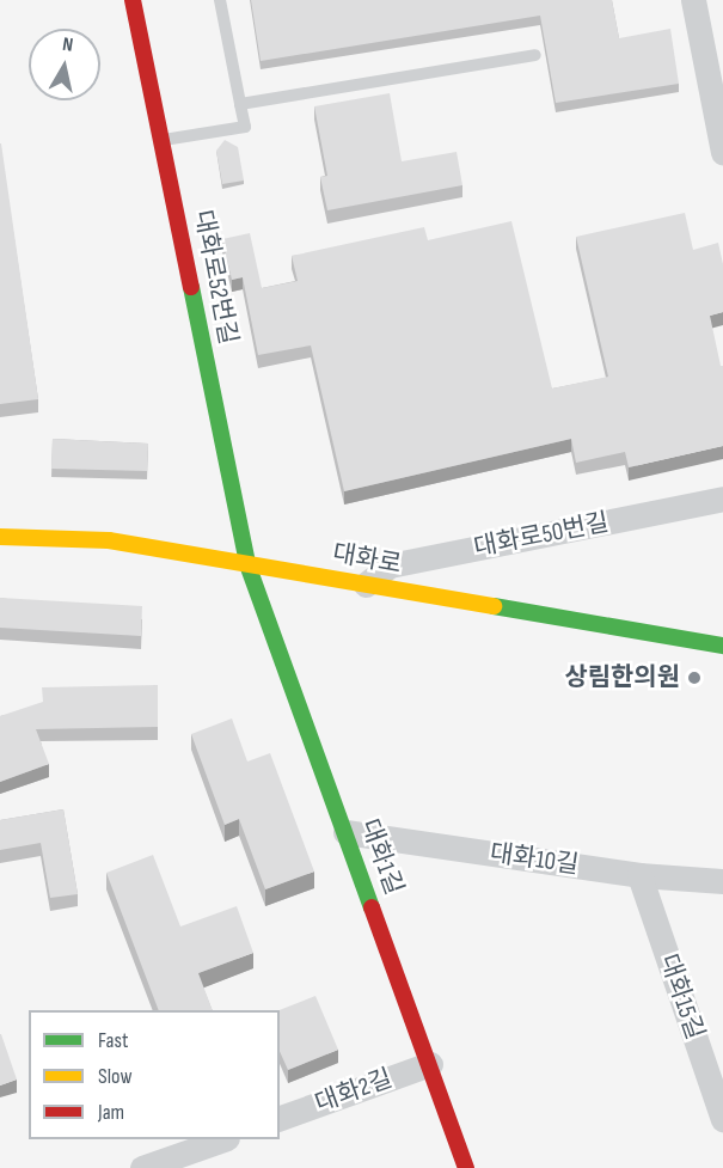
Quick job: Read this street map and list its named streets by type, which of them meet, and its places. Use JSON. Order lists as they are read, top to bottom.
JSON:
{
  "streets": {
    "street": [
      "대화로52번길",
      "대화로50번길",
      "대화로",
      "대화1길",
      "대화10길",
      "대화15길",
      "대화2길"
    ]
  },
  "crossings": [
    ["대화로52번길", "대화로"],
    ["대화로52번길", "대화1길"],
    ["대화로50번길", "대화로"],
    ["대화로", "대화1길"],
    ["대화1길", "대화10길"],
    ["대화1길", "대화2길"],
    ["대화10길", "대화15길"]
  ],
  "places": ["상림한의원"],
  "legend": ["Fast", "Slow", "Jam"],
  "north": "top"
}
